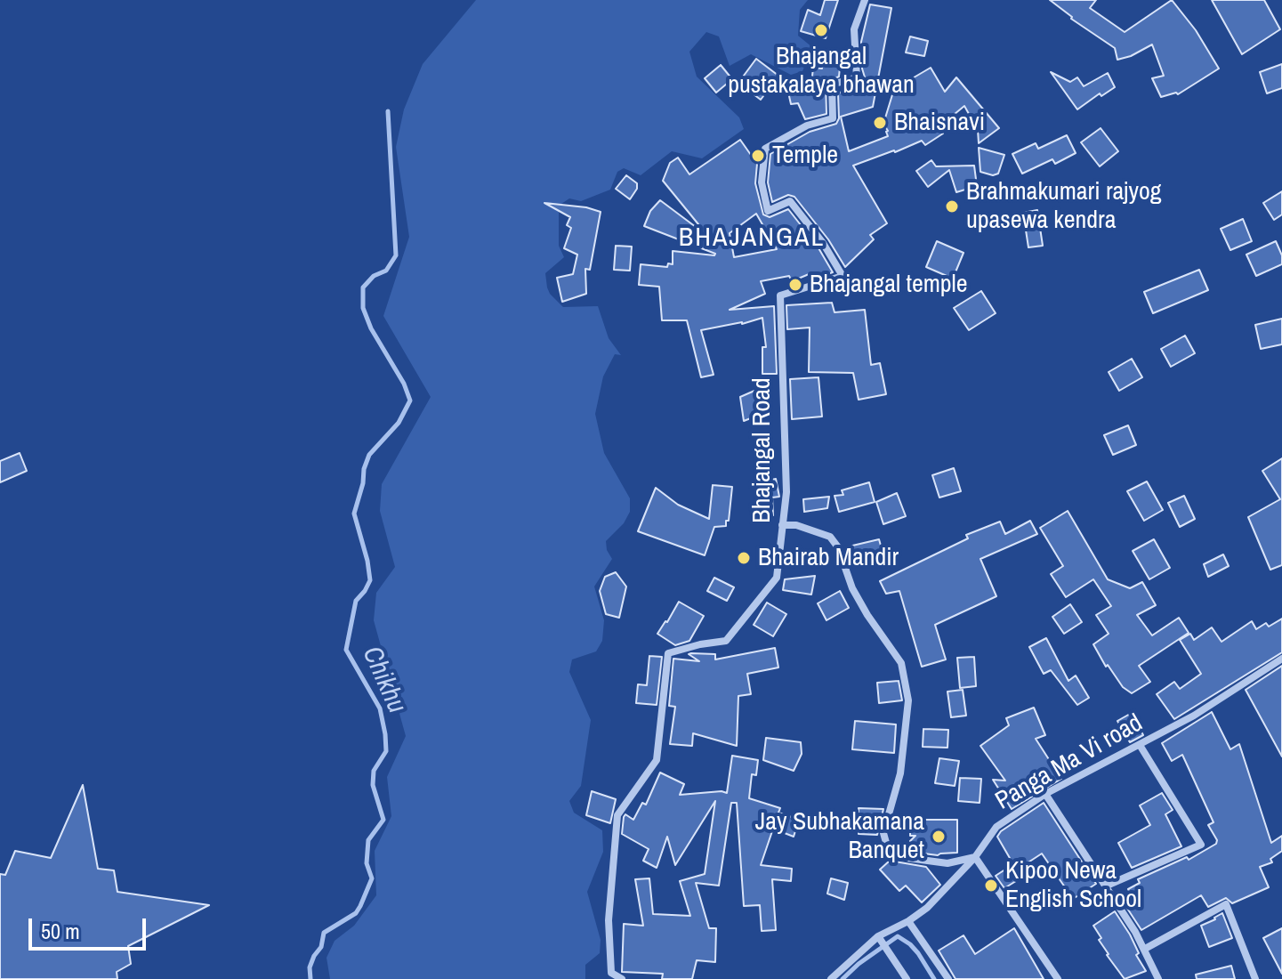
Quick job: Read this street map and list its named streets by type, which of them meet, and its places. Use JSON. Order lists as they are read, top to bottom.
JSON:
{
  "streets": {
    "street": ["Bhajangal Road", "Panga Ma Vi road"]
  },
  "districts": ["BHAJANGAL"],
  "water": ["Chikhu"],
  "places": [
    "Bhajangal pustakalaya bhawan",
    "Bhaisnavi",
    "Temple",
    "Brahmakumari rajyog upasewa kendra",
    "Bhajangal temple",
    "Bhairab Mandir",
    "Jay Subhakamana Banquet",
    "Kipoo Newa English School"
  ],
  "scale_bar": "50 m"
}
